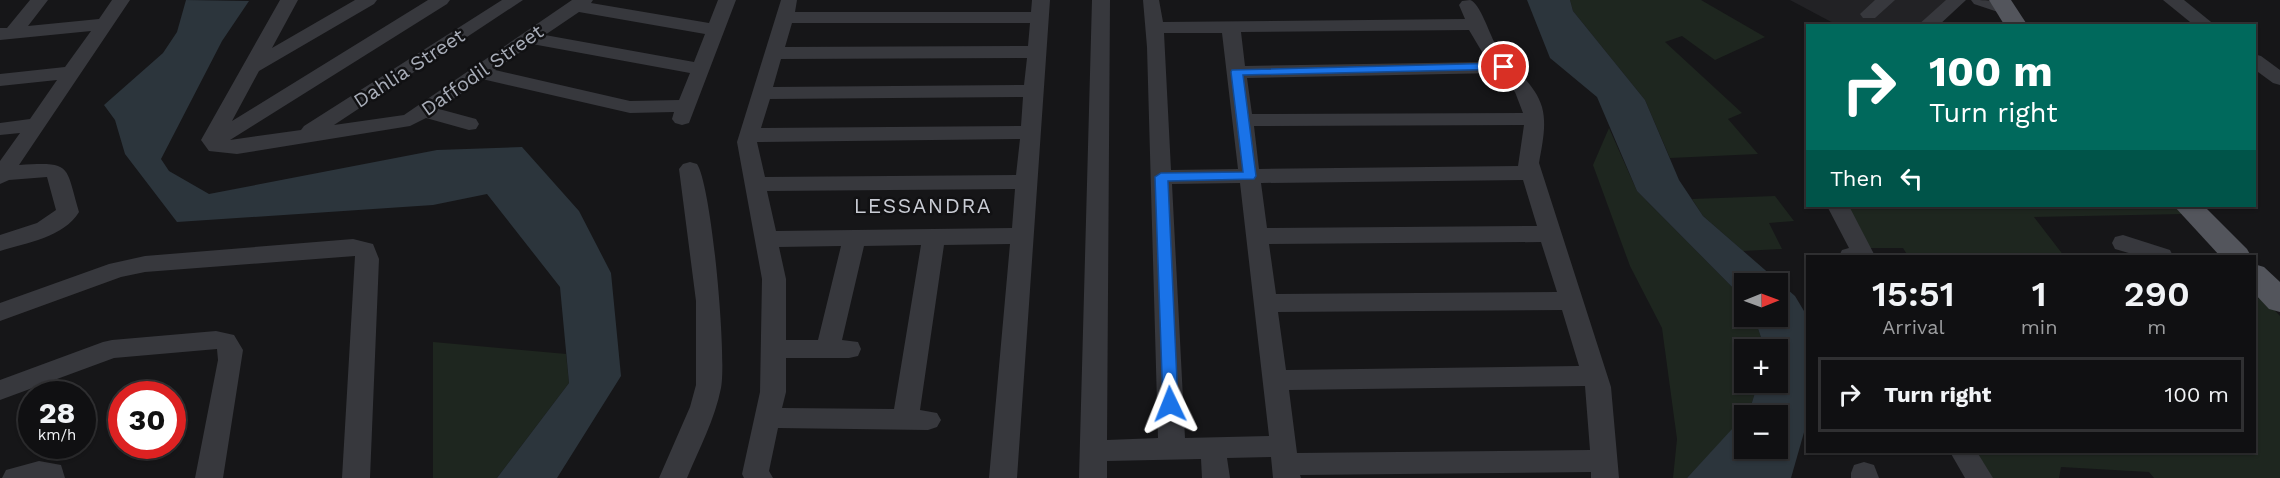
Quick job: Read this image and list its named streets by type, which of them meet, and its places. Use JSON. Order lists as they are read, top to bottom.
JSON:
{
  "streets": {
    "street": ["Dahlia Street", "Daffodil Street"]
  },
  "districts": ["LESSANDRA"],
  "north": "right",
  "page": {
    "turn": ["100 m", "Turn right"],
    "then": "Then",
    "eta": [
      "15:51",
      "Arrival",
      "1",
      "min",
      "290",
      "m"
    ],
    "map_buttons": ["+", "−"],
    "list": [
      {
        "name": "Turn right",
        "value": "100 m"
      }
    ],
    "speed": "28 km/h",
    "limit": "30"
  }
}
